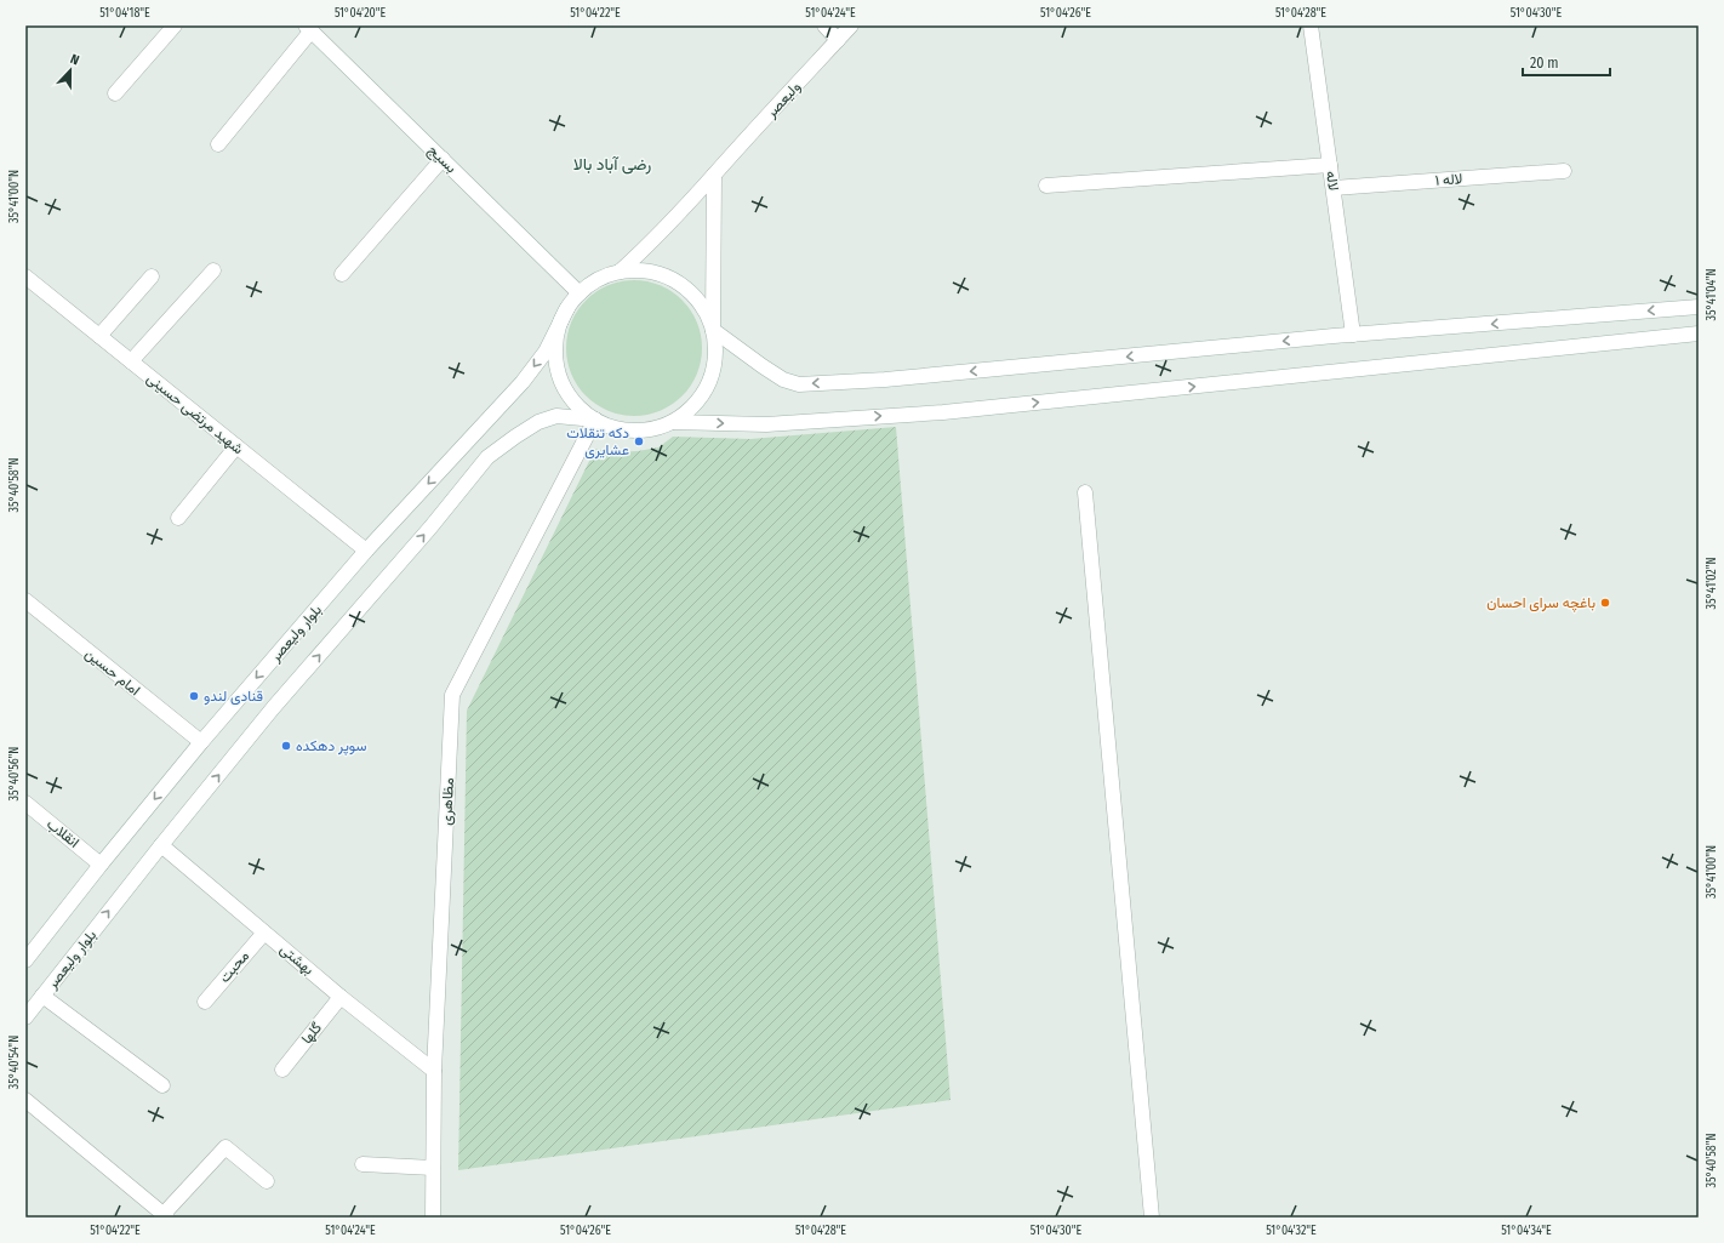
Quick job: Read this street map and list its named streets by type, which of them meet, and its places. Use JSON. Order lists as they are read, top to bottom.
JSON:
{
  "streets": {
    "street": [
      "ولیعصر",
      "بسیج",
      "لاله ۱",
      "لاله",
      "شهید مرتضی حسینی",
      "بلوار ولیعصر",
      "امام حسین",
      "مظاهری",
      "انقلاب",
      "بهشتی",
      "محبت",
      "گلها"
    ]
  },
  "crossings": [
    ["ولیعصر", "بسیج"],
    ["ولیعصر", "بلوار ولیعصر"],
    ["ولیعصر", "مظاهری"],
    ["بسیج", "بلوار ولیعصر"],
    ["بسیج", "مظاهری"],
    ["لاله ۱", "لاله"],
    ["شهید مرتضی حسینی", "بلوار ولیعصر"],
    ["بلوار ولیعصر", "امام حسین"],
    ["بلوار ولیعصر", "مظاهری"],
    ["بلوار ولیعصر", "انقلاب"],
    ["بلوار ولیعصر", "بهشتی"],
    ["مظاهری", "بهشتی"],
    ["بهشتی", "محبت"],
    ["بهشتی", "گلها"]
  ],
  "districts": ["رضی آباد بالا"],
  "places": [
    "دکه تنقلات عشایری",
    "باغچه سرای احسان",
    "قنادی لندو",
    "سوپر دهکده"
  ],
  "scale_bar": "20 m",
  "north": "top",
  "coordinates": [
    "51°04'18\"E",
    "51°04'20\"E",
    "51°04'22\"E",
    "51°04'24\"E",
    "51°04'26\"E",
    "51°04'28\"E",
    "51°04'30\"E",
    "35°41'00\"N",
    "35°41'04\"N",
    "35°40'58\"N",
    "35°41'02\"N",
    "35°40'56\"N",
    "35°40'54\"N",
    "51°04'32\"E",
    "51°04'34\"E"
  ]
}
